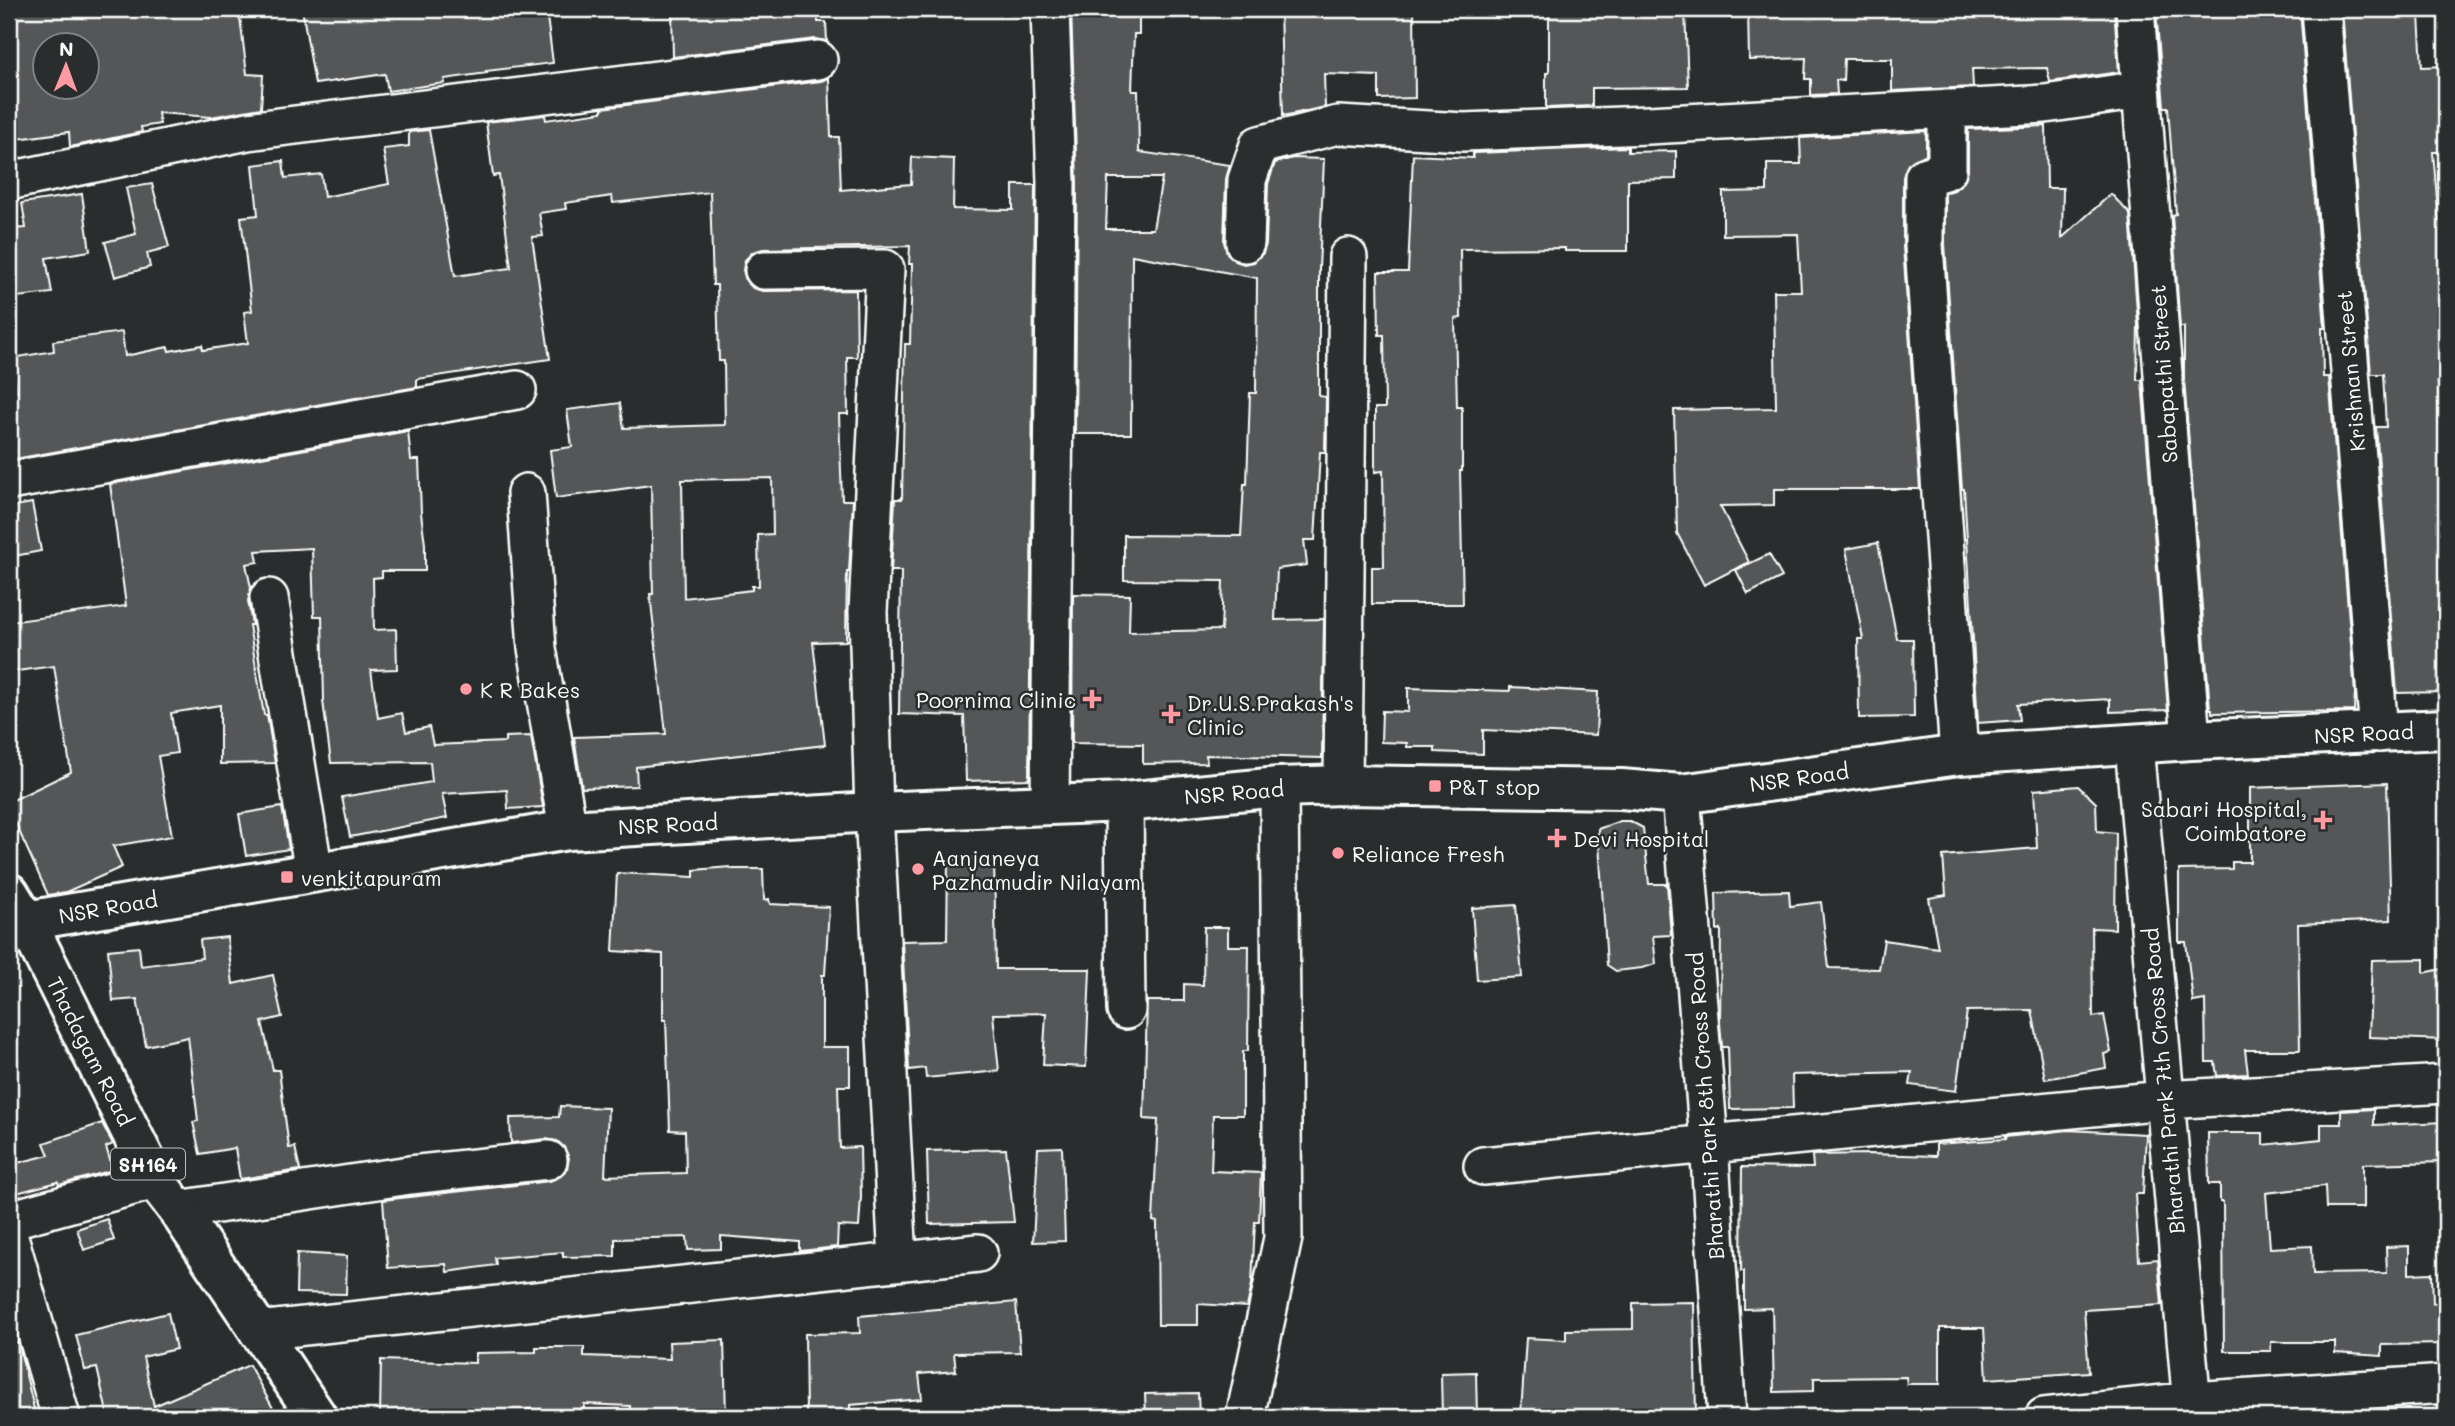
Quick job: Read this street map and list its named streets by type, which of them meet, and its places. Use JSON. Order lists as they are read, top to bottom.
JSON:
{
  "streets": {
    "main road": ["NSR Road", "Thadagam Road", "SH164"],
    "street": [
      "Krishnan Street",
      "Sabapathi Street",
      "Bharathi Park 7th Cross Road",
      "Bharathi Park 8th Cross Road"
    ]
  },
  "crossings": [
    ["Krishnan Street", "NSR Road"],
    ["Sabapathi Street", "NSR Road"],
    ["NSR Road", "Thadagam Road"],
    ["NSR Road", "Bharathi Park 7th Cross Road"],
    ["NSR Road", "Bharathi Park 8th Cross Road"]
  ],
  "places": {
    "other": ["K R Bakes", "Reliance Fresh", "Aanjaneya Pazhamudir Nilayam"],
    "health": [
      "Poornima Clinic",
      "Dr.U.S.Prakash's Clinic",
      "Sabari Hospital, Coimbatore",
      "Devi Hospital"
    ],
    "transit": ["P&T stop", "venkitapuram"]
  },
  "north": "top"
}
